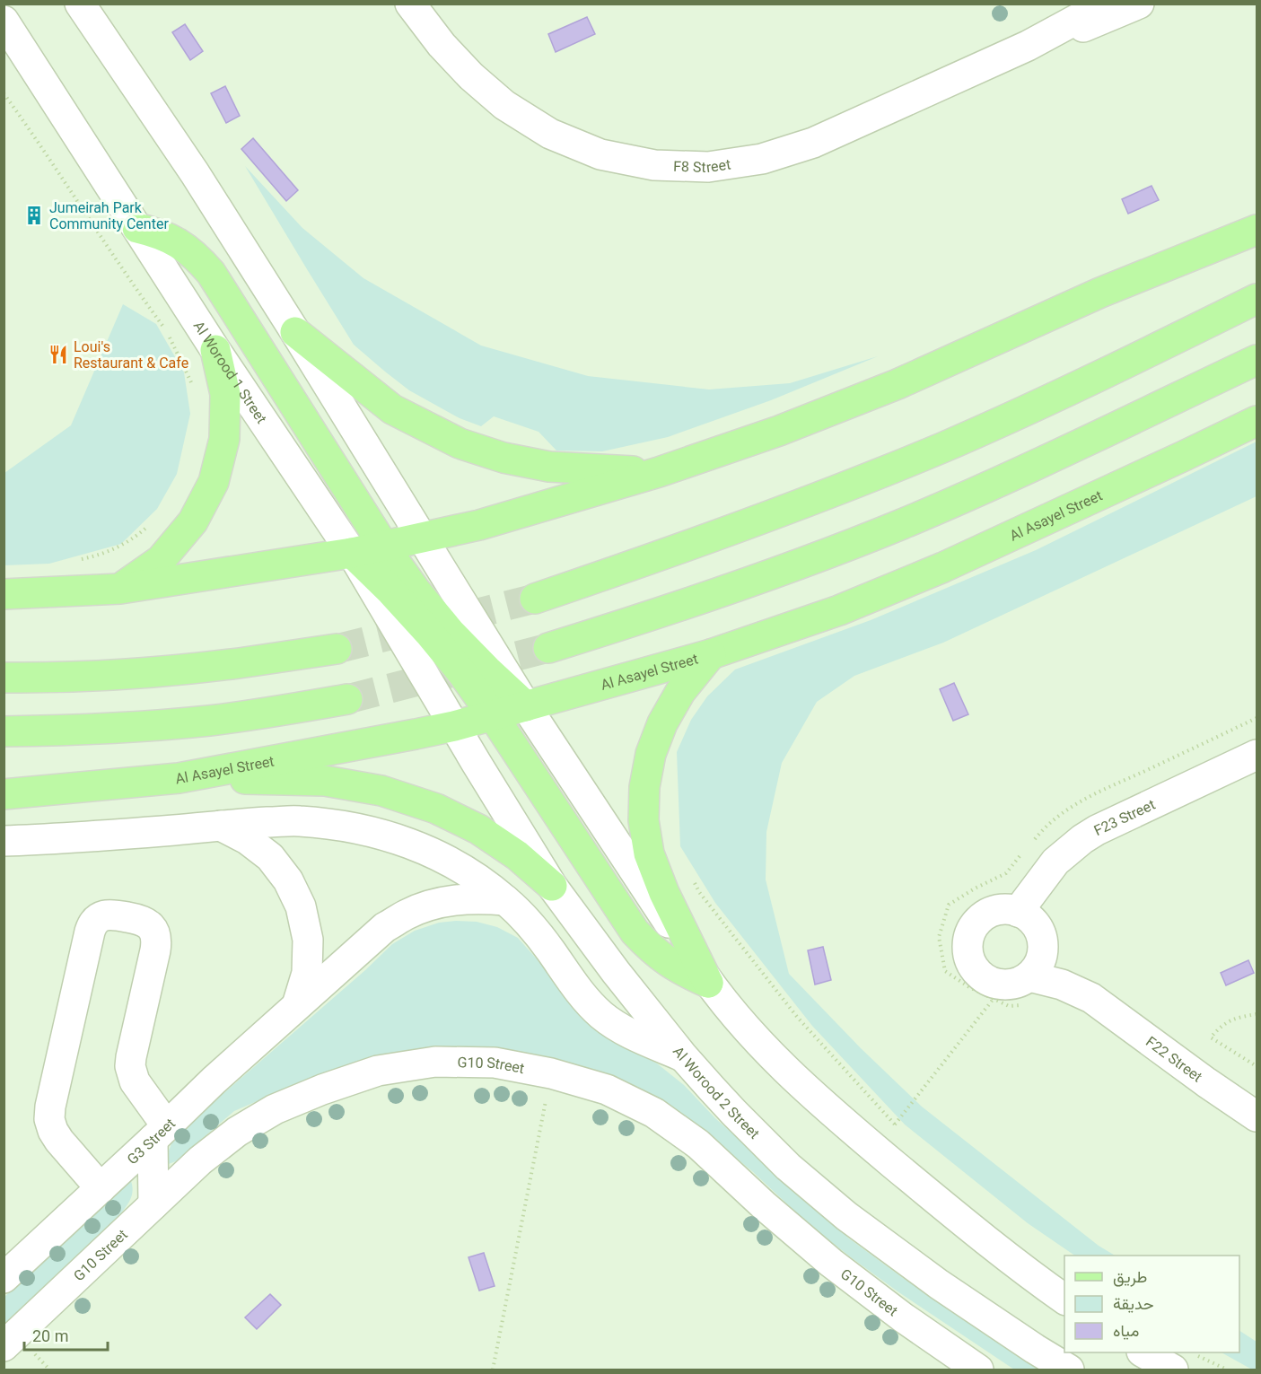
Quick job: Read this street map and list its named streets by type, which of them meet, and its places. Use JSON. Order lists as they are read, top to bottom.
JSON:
{
  "streets": {
    "main road": ["Al Asayel Street"],
    "street": [
      "F8 Street",
      "Al Worood 1 Street",
      "F23 Street",
      "F22 Street",
      "G10 Street",
      "Al Worood 2 Street",
      "G3 Street"
    ]
  },
  "crossings": [
    ["Al Worood 1 Street", "Al Asayel Street"],
    ["Al Worood 1 Street", "Al Worood 2 Street"],
    ["Al Asayel Street", "Al Worood 2 Street"],
    ["F23 Street", "F22 Street"]
  ],
  "places": {
    "building": ["Jumeirah Park Community Center"],
    "restaurant": ["Loui's Restaurant & Cafe"]
  },
  "legend": ["طريق", "حديقة", "مياه"],
  "scale_bar": "20 m"
}
